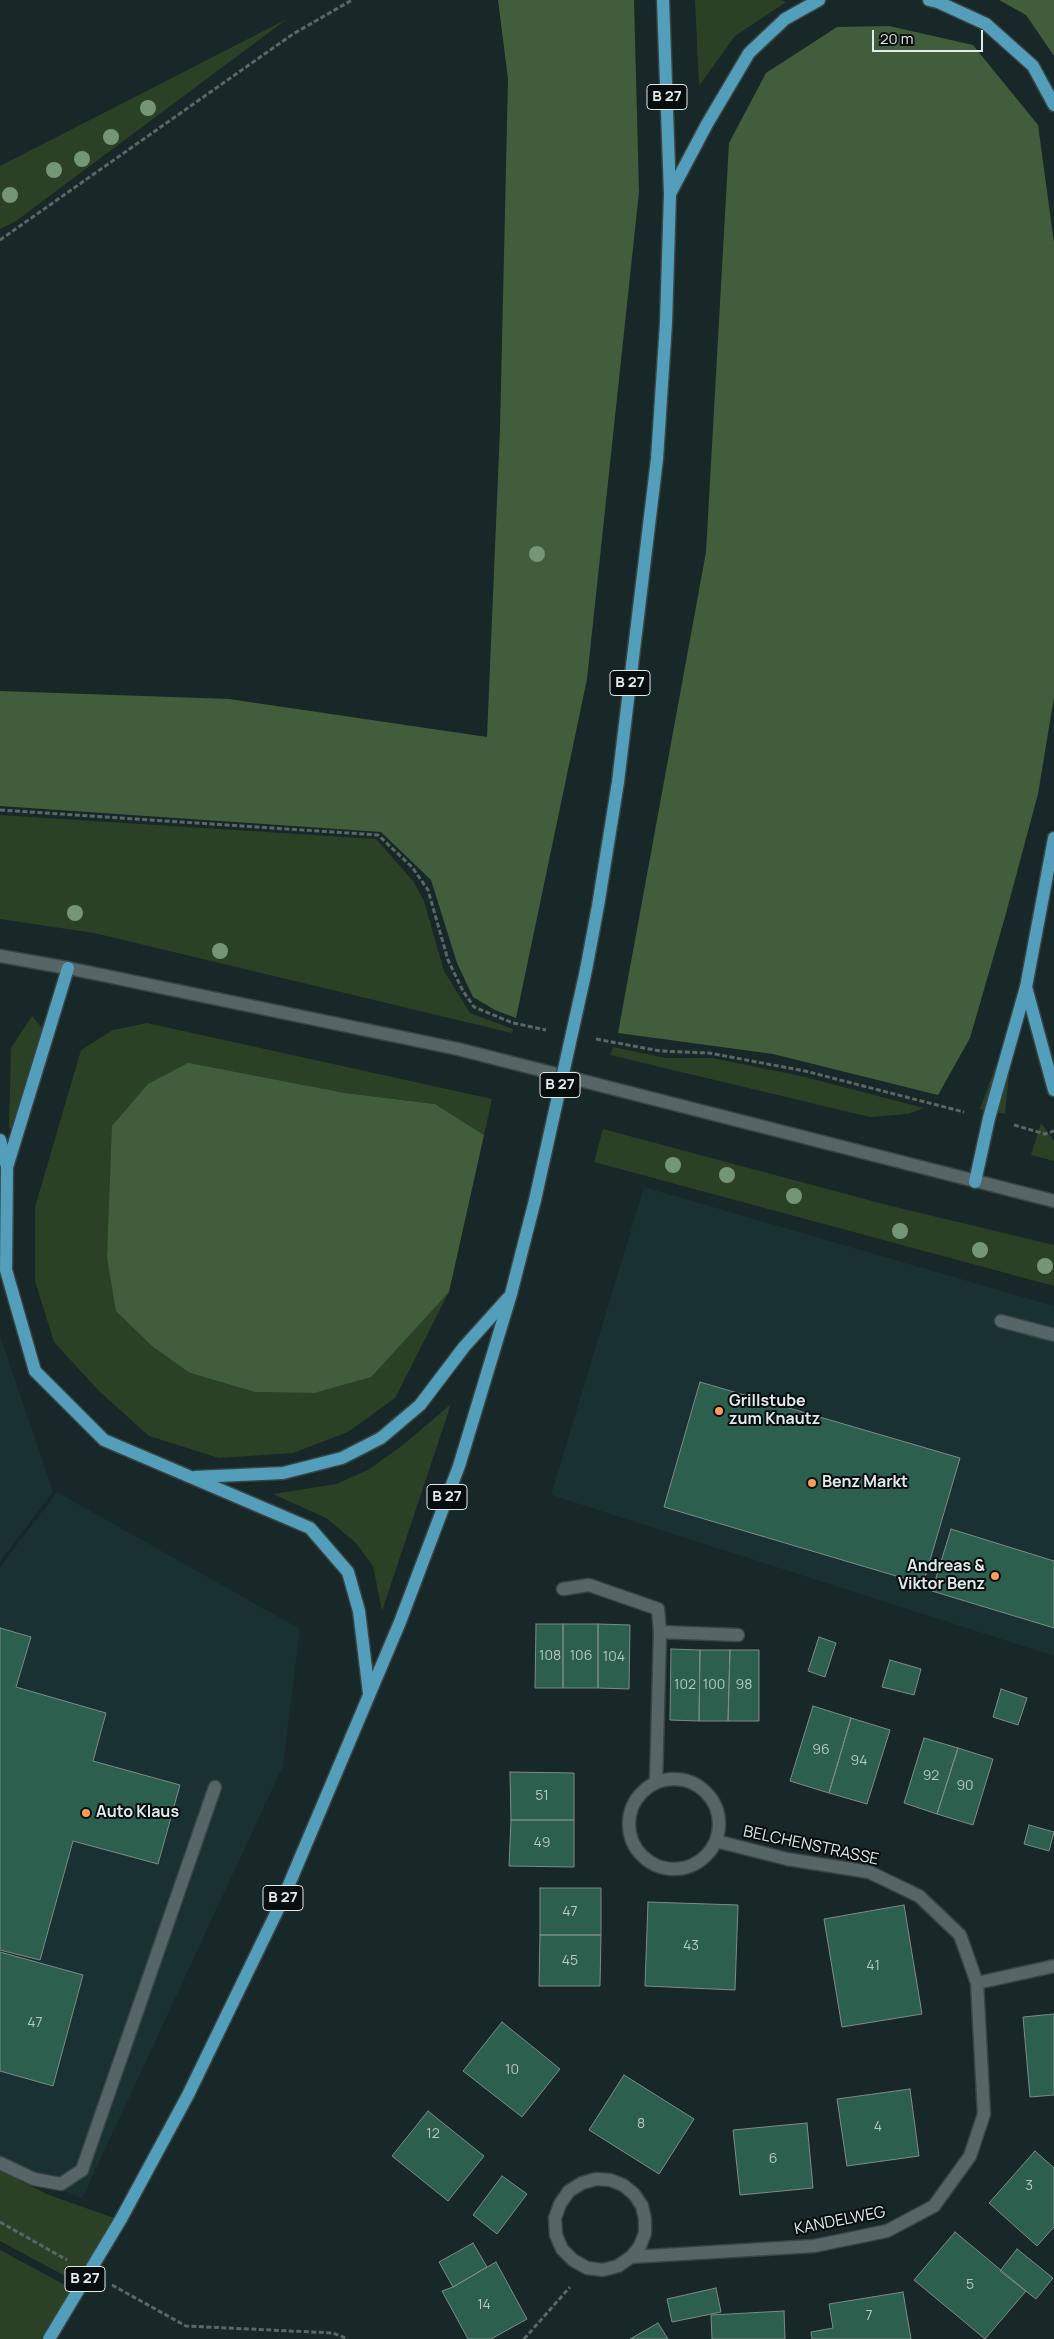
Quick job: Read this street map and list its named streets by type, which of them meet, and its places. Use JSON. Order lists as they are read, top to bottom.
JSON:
{
  "streets": {
    "main road": ["B 27"],
    "street": ["BELCHENSTRASSE", "KANDELWEG"]
  },
  "crossings": [
    ["BELCHENSTRASSE", "KANDELWEG"]
  ],
  "places": [
    "Grillstube zum Knautz",
    "Benz Markt",
    "Andreas & Viktor Benz",
    "Auto Klaus"
  ],
  "house_numbers": [
    "108",
    "106",
    "104",
    "102",
    "100",
    "98",
    "96",
    "94",
    "92",
    "90",
    "51",
    "49",
    "47",
    "43",
    "45",
    "41",
    "47",
    "10",
    "8",
    "4",
    "12",
    "6",
    "3",
    "5",
    "14",
    "7"
  ],
  "scale_bar": "20 m"
}
